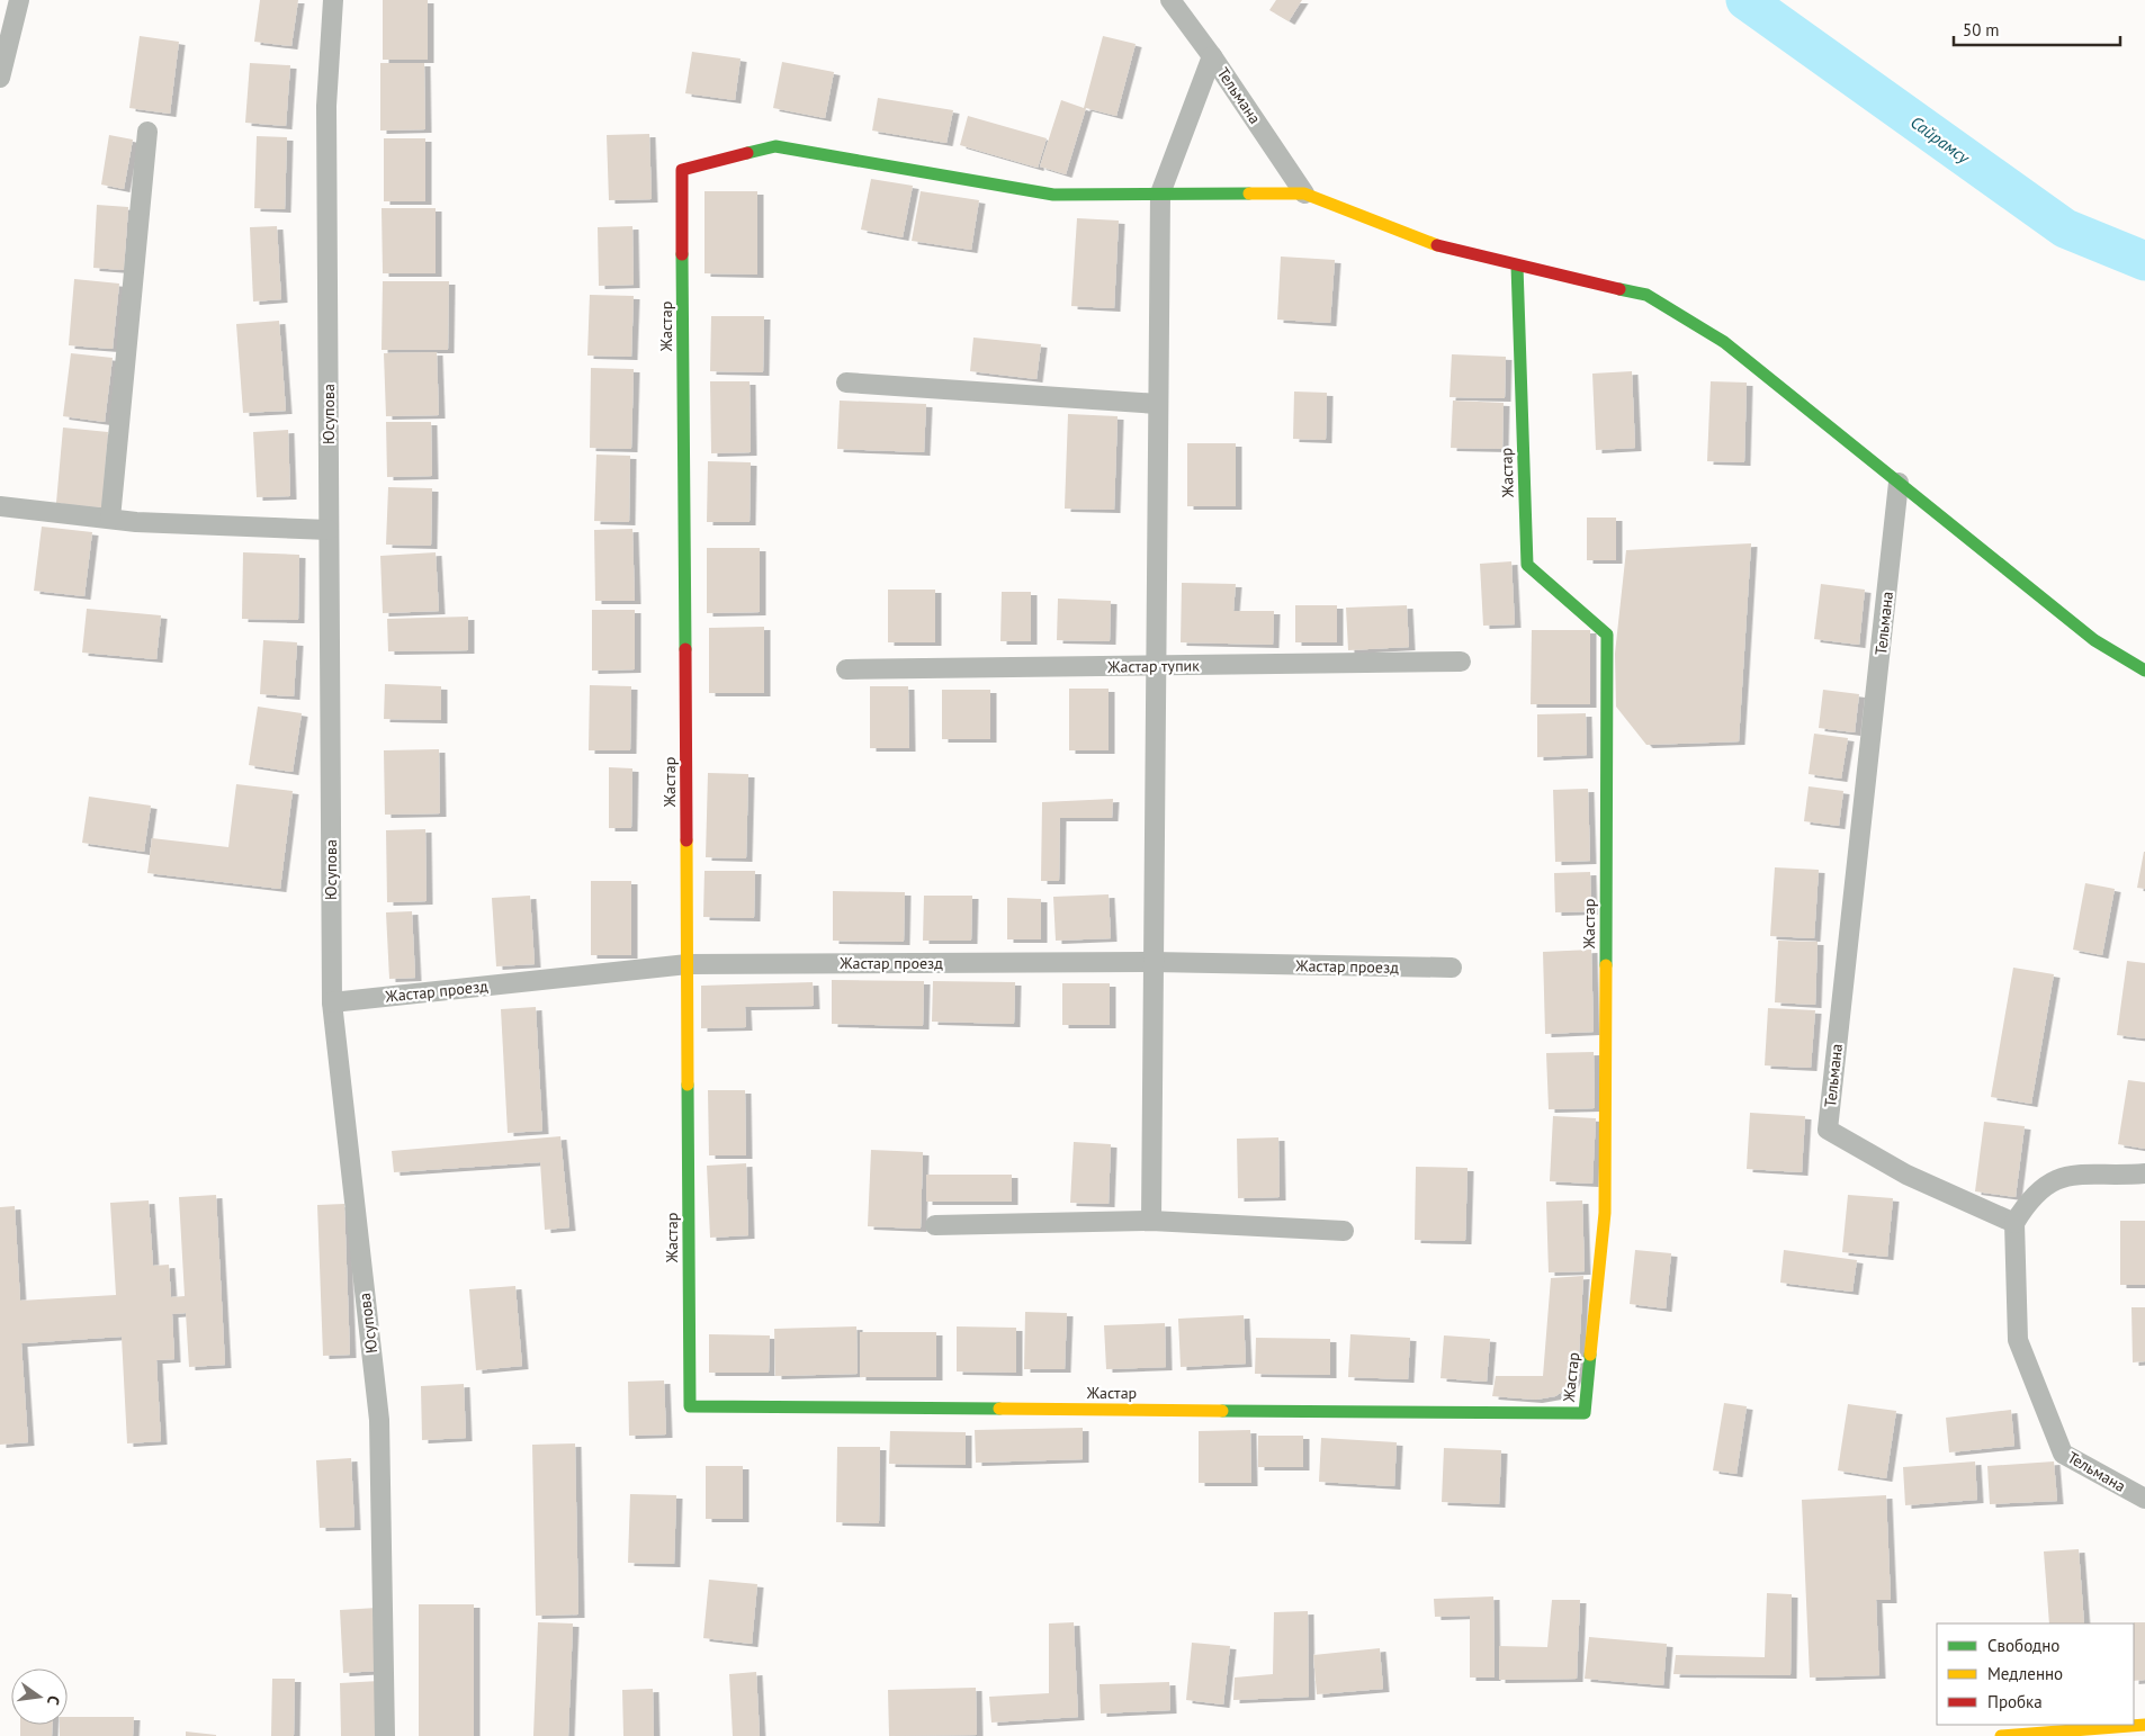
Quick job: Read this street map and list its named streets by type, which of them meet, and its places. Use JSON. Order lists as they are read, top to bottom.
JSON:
{
  "streets": {
    "street": [
      "Тельмана",
      "Жастар",
      "Юсупова",
      "Жастар тупик",
      "Жастар проезд"
    ]
  },
  "crossings": [
    ["Жастар", "Жастар проезд"],
    ["Юсупова", "Жастар проезд"]
  ],
  "water": ["Сайрамсу"],
  "legend": ["Свободно", "Медленно", "Пробка"],
  "scale_bar": "50 m",
  "north": "right"
}
